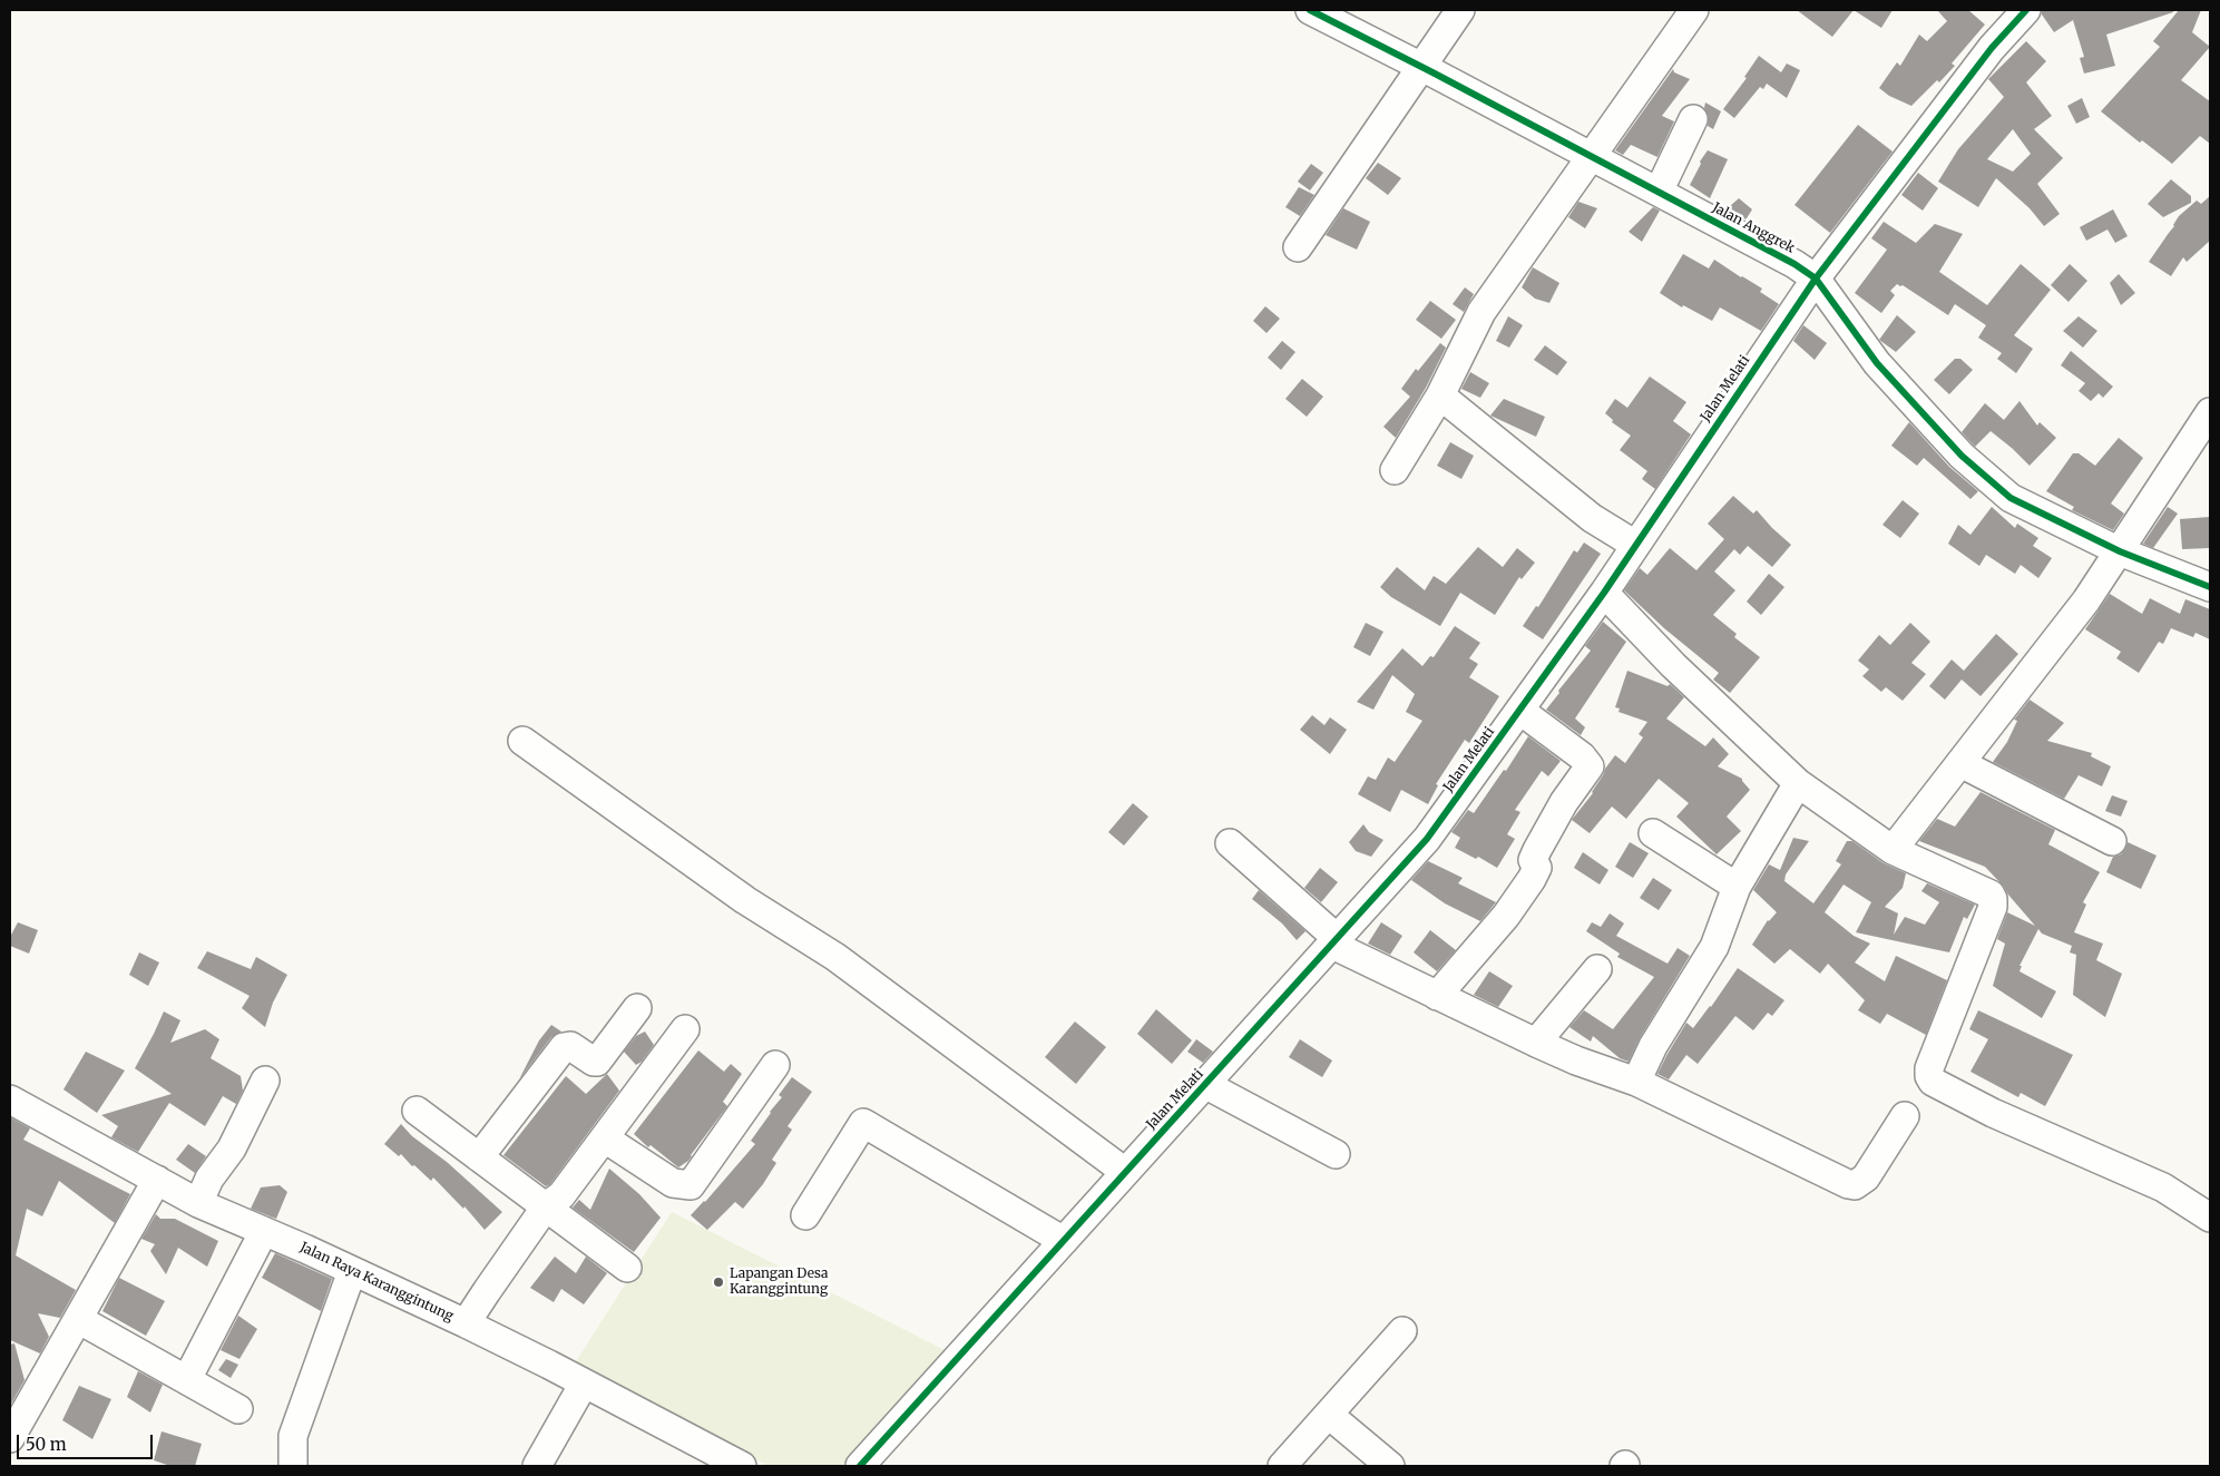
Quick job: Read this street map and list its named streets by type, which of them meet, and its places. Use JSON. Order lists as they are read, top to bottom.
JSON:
{
  "streets": {
    "street": ["Jalan Anggrek", "Jalan Melati", "Jalan Raya Karanggintung"]
  },
  "crossings": [
    ["Jalan Anggrek", "Jalan Melati"]
  ],
  "places": ["Lapangan Desa Karanggintung"],
  "scale_bar": "50 m"
}
